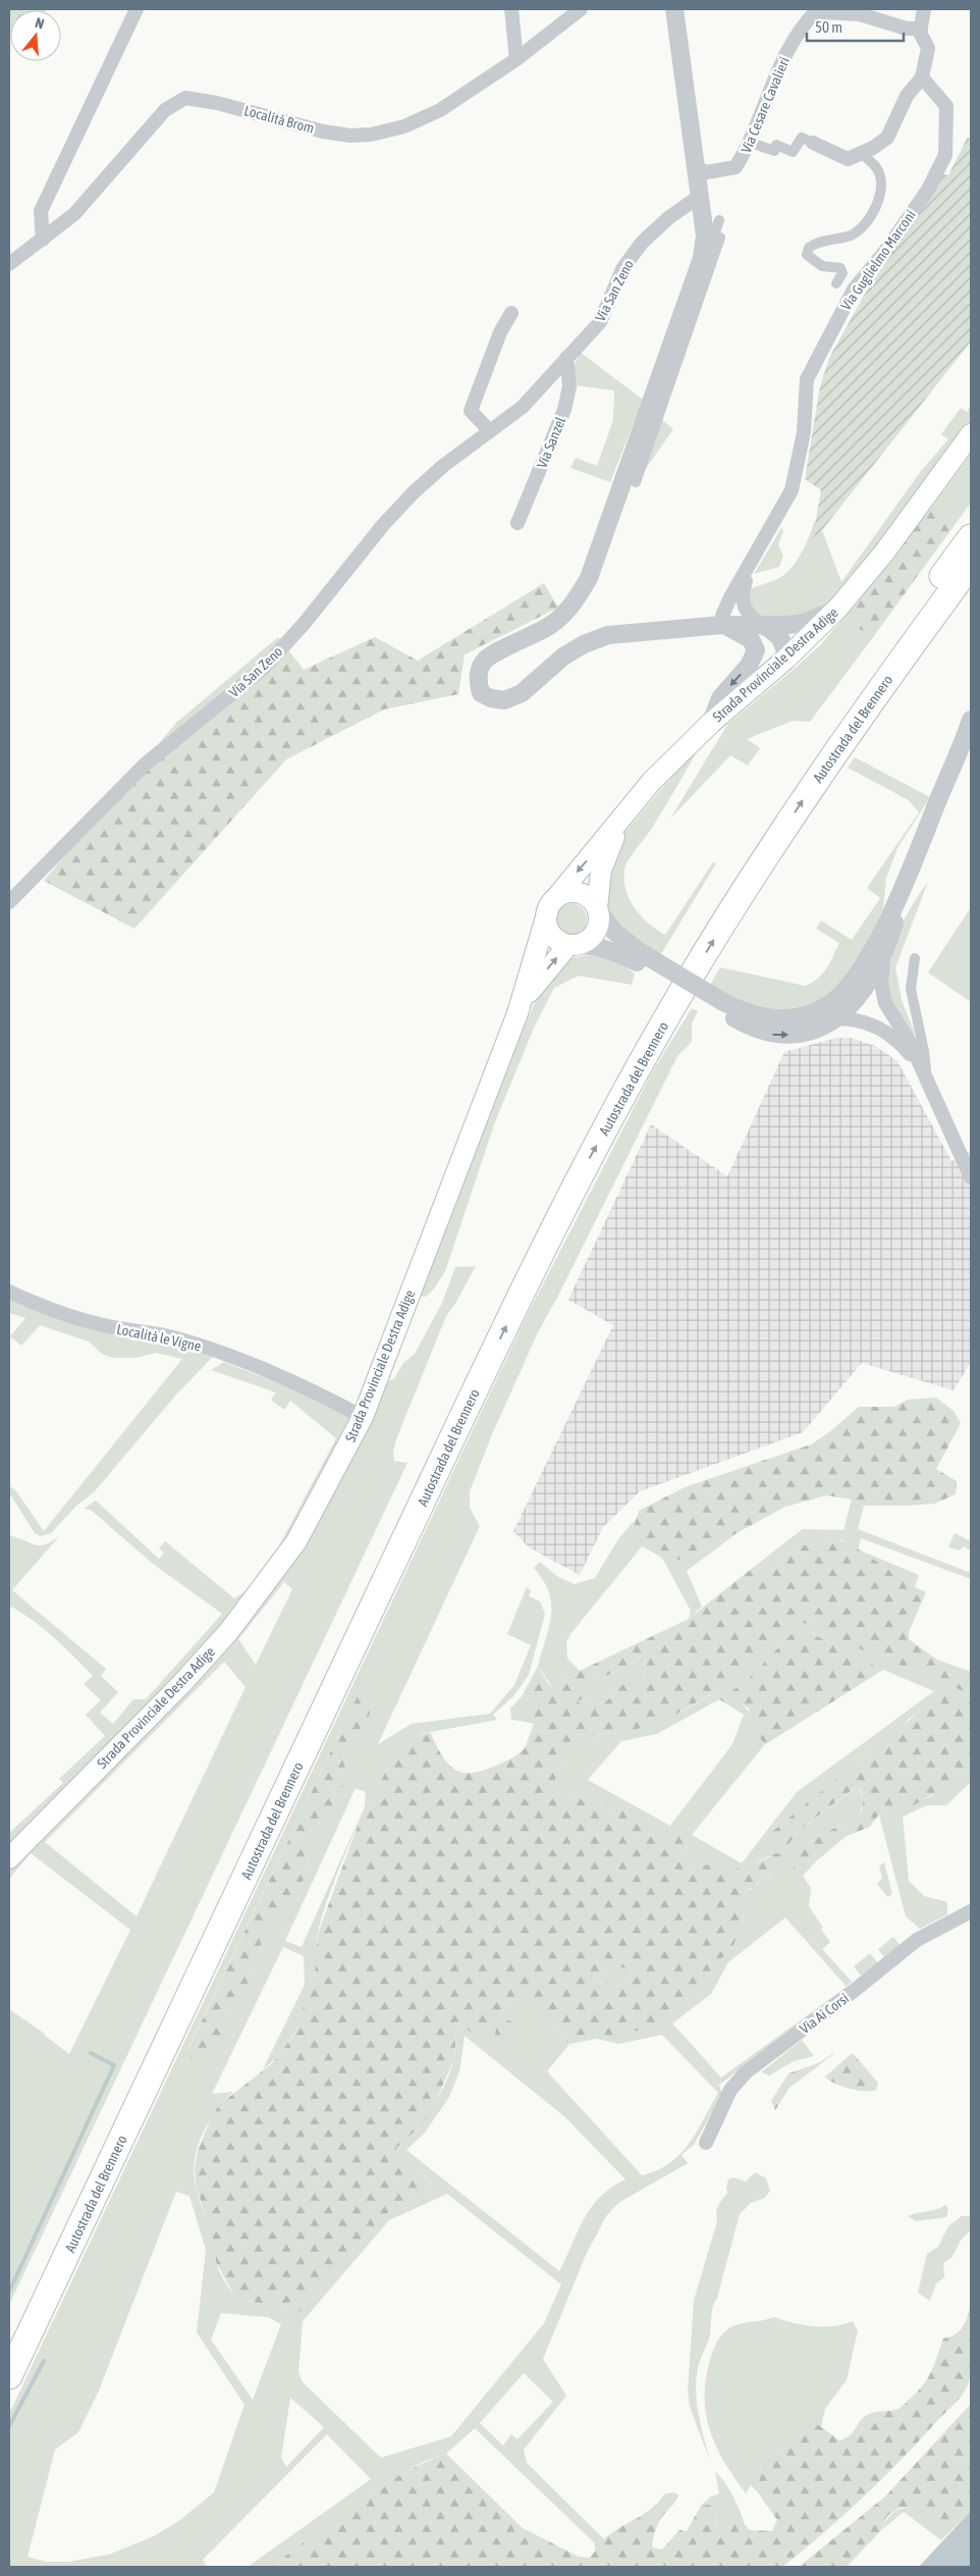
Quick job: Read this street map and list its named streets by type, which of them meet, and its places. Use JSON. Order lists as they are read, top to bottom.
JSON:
{
  "streets": {
    "highway": ["Autostrada del Brennero"],
    "main road": ["Strada Provinciale Destra Adige"],
    "street": [
      "Via Cesare Cavalieri",
      "Località Brom",
      "Via Guglielmo Marconi",
      "Via San Zeno",
      "Via Sanzel",
      "Località le Vigne",
      "Via Ai Corsi"
    ]
  },
  "crossings": [
    ["Via San Zeno", "Via Sanzel"],
    ["Strada Provinciale Destra Adige", "Località le Vigne"]
  ],
  "scale_bar": "50 m",
  "north": "top"
}
